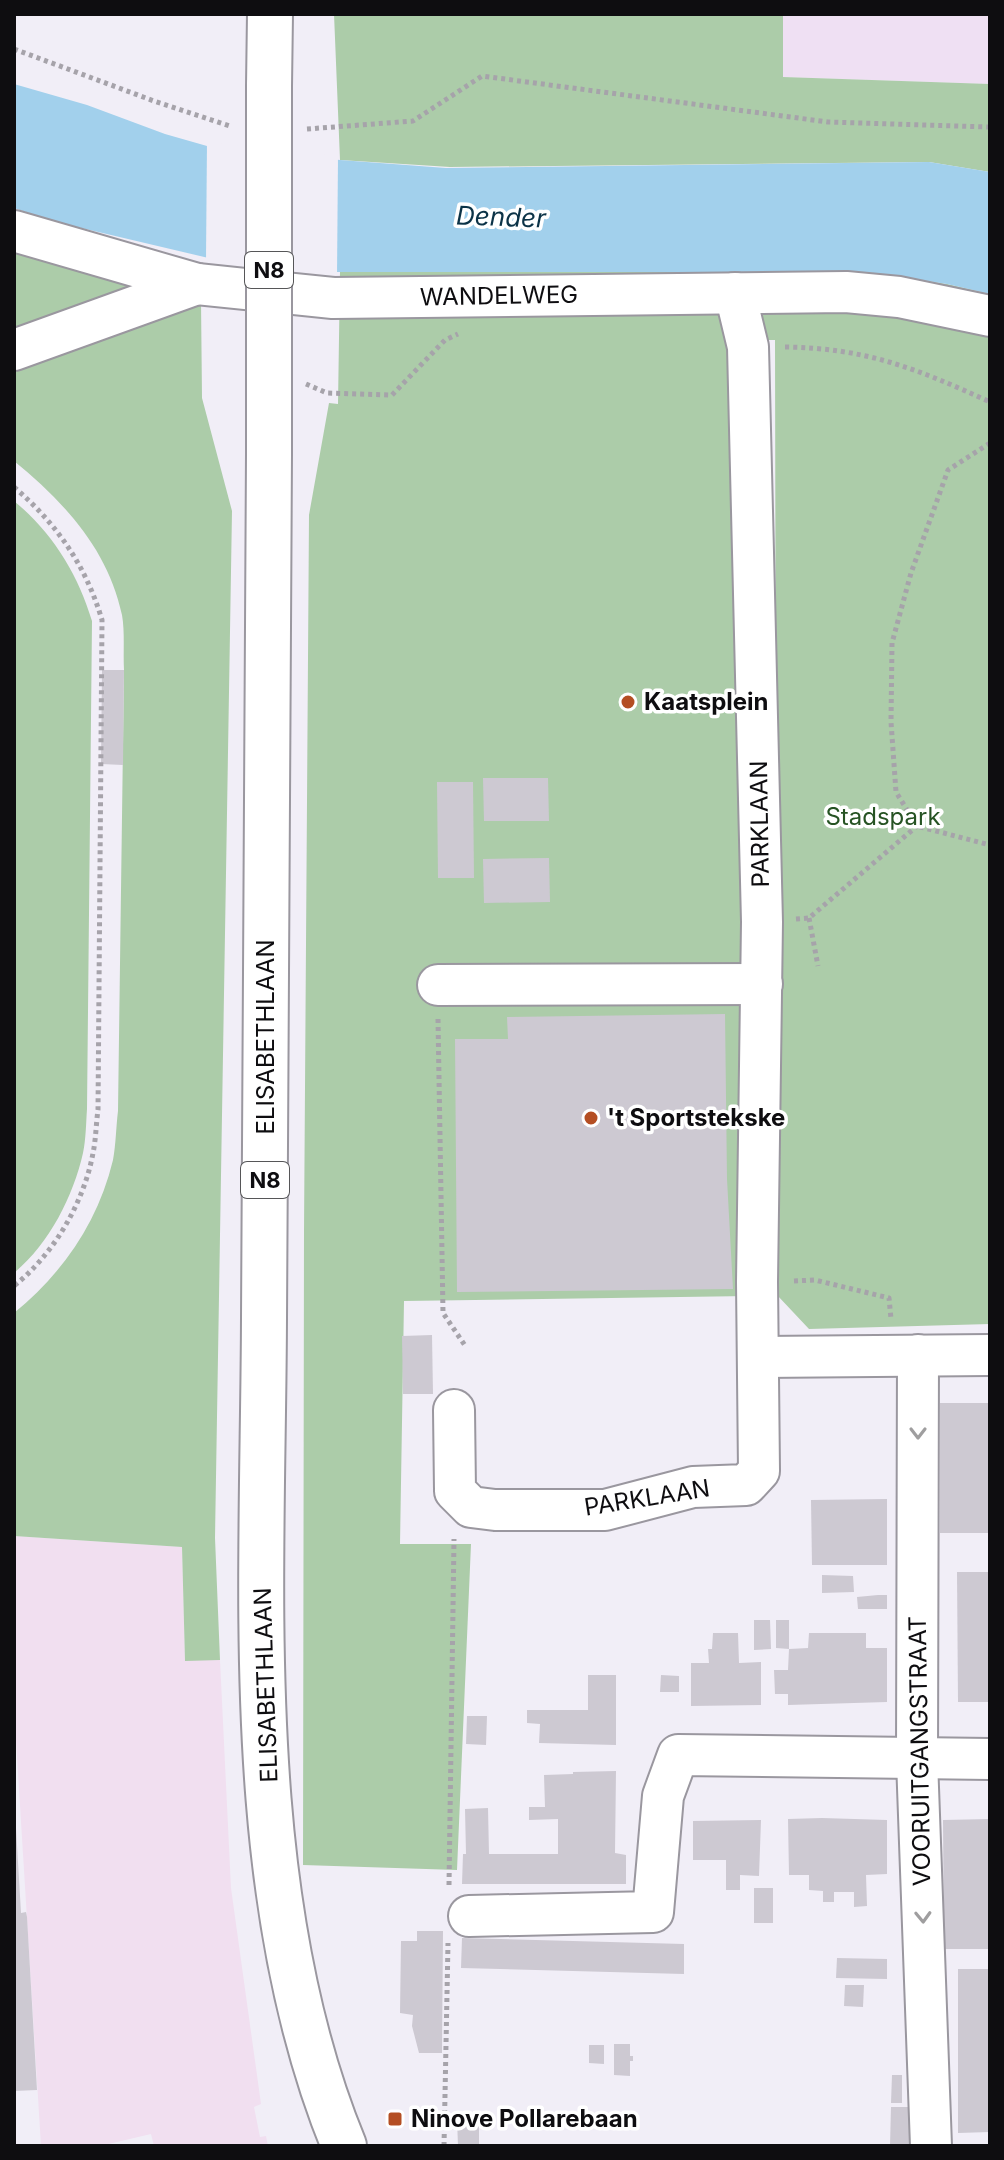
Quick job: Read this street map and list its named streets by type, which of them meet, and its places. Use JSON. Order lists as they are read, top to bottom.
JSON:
{
  "streets": {
    "main road": ["N8", "ELISABETHLAAN"],
    "street": ["WANDELWEG", "PARKLAAN", "VOORUITGANGSTRAAT"]
  },
  "crossings": [
    ["WANDELWEG", "PARKLAAN"]
  ],
  "one_way": ["VOORUITGANGSTRAAT"],
  "water": ["Dender"],
  "parks": ["Stadspark"],
  "places": {
    "other": ["Kaatsplein", "'t Sportstekske"],
    "transit": ["Ninove Pollarebaan"]
  }
}
